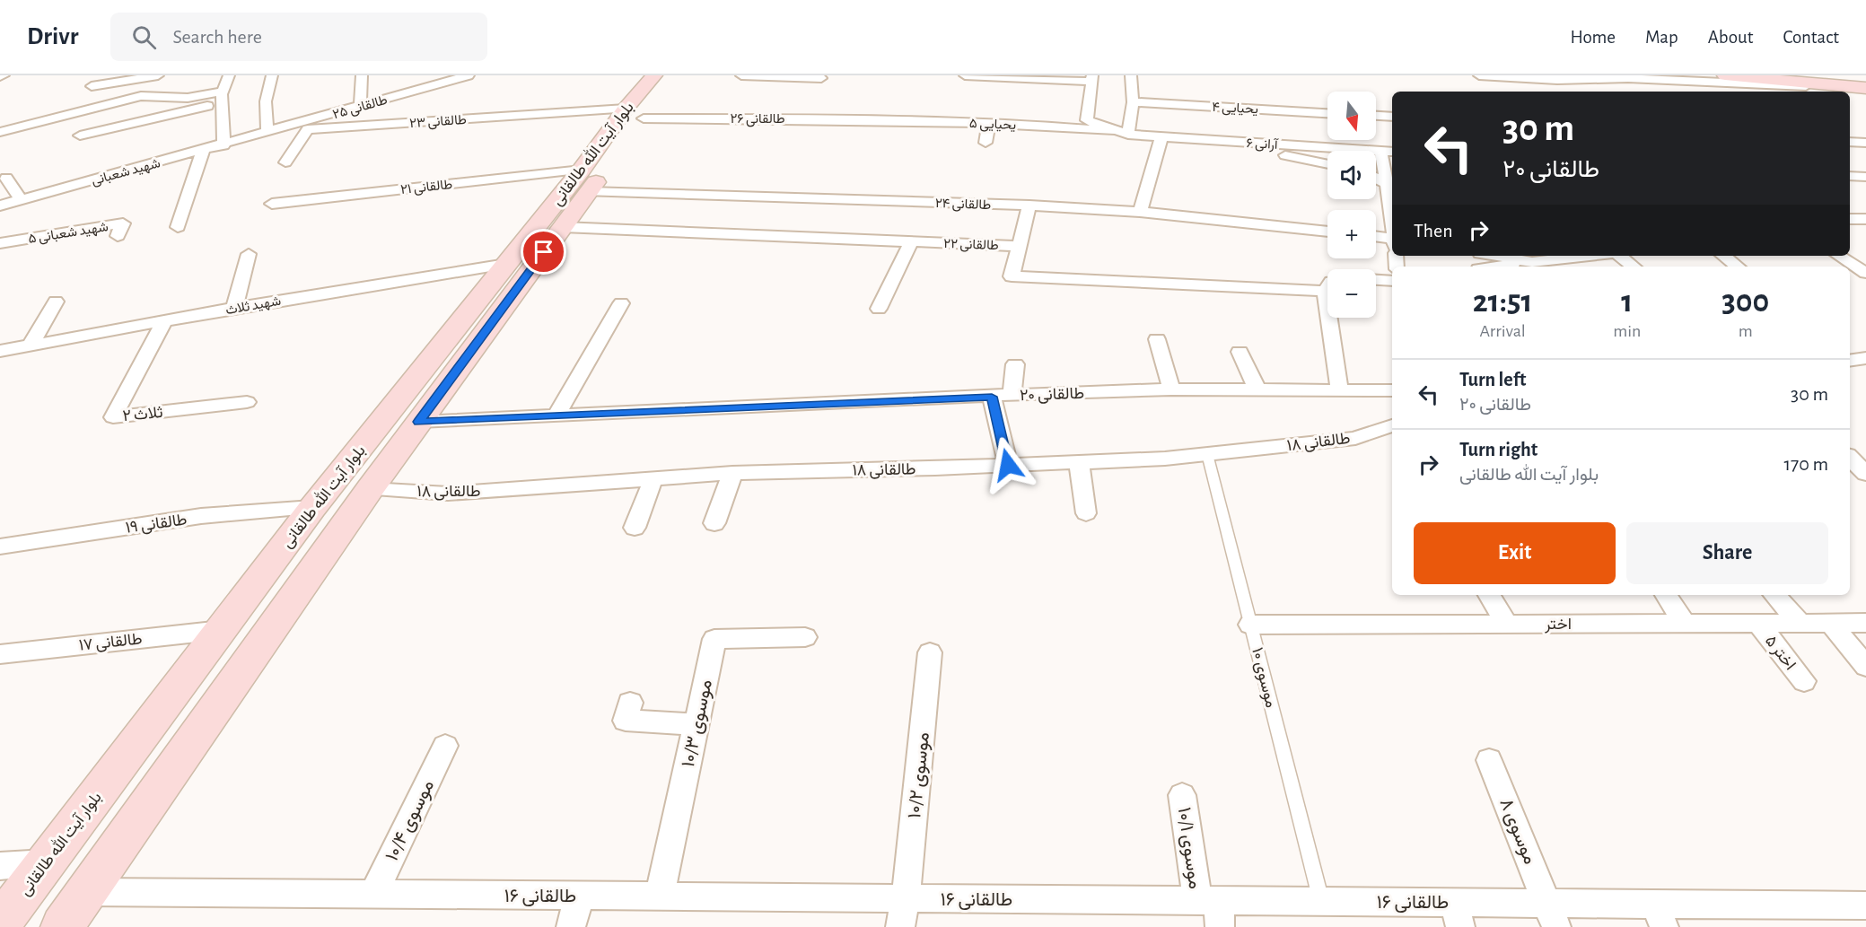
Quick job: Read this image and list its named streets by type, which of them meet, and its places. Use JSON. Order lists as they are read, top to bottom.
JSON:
{
  "streets": {
    "main road": ["بلوار آیت الله طالقانی"],
    "street": [
      "طالقانی ۲۵",
      "یحیایی ۴",
      "طالقانی ۲۶",
      "طالقانی ۲۳",
      "یحیایی ۵",
      "آرانی ۶",
      "شهید شعبانی",
      "طالقانی ۲۱",
      "طالقانی ۲۴",
      "شهید شعبانی ۵",
      "طالقانی ۲۲",
      "شهید ثلاث",
      "طالقانی ۲۰",
      "ثلاث ۲",
      "طالقانی ۱۸",
      "طالقانی ۱۹",
      "اختر",
      "طالقانی ۱۷",
      "اختر ۵",
      "موسوی ۱۰/۳",
      "موسوی ۱۰/۲",
      "موسوی ۱۰/۴",
      "موسوی ۸",
      "موسوی ۱۰/۱",
      "طالقانی ۱۶"
    ],
    "lane": ["موسوی ۱۰"]
  },
  "crossings": [
    ["طالقانی ۲۵", "طالقانی ۲۳"],
    ["طالقانی ۲۵", "شهید شعبانی"],
    ["طالقانی ۲۶", "طالقانی ۲۳"],
    ["طالقانی ۲۶", "یحیایی ۵"],
    ["طالقانی ۲۶", "بلوار آیت الله طالقانی"],
    ["طالقانی ۲۳", "بلوار آیت الله طالقانی"],
    ["طالقانی ۲۳", "شهید شعبانی"],
    ["یحیایی ۵", "آرانی ۶"],
    ["بلوار آیت الله طالقانی", "طالقانی ۲۱"],
    ["بلوار آیت الله طالقانی", "طالقانی ۲۴"],
    ["بلوار آیت الله طالقانی", "طالقانی ۲۲"],
    ["بلوار آیت الله طالقانی", "شهید ثلاث"],
    ["بلوار آیت الله طالقانی", "طالقانی ۲۰"],
    ["بلوار آیت الله طالقانی", "طالقانی ۱۸"],
    ["بلوار آیت الله طالقانی", "طالقانی ۱۹"],
    ["بلوار آیت الله طالقانی", "طالقانی ۱۷"],
    ["بلوار آیت الله طالقانی", "طالقانی ۱۶"],
    ["طالقانی ۲۱", "طالقانی ۲۴"],
    ["شهید ثلاث", "ثلاث ۲"],
    ["طالقانی ۱۸", "موسوی ۱۰"],
    ["اختر", "اختر ۵"],
    ["اختر", "موسوی ۱۰"],
    ["موسوی ۱۰", "طالقانی ۱۶"],
    ["موسوی ۱۰/۳", "طالقانی ۱۶"],
    ["موسوی ۱۰/۲", "طالقانی ۱۶"],
    ["موسوی ۱۰/۴", "طالقانی ۱۶"],
    ["موسوی ۸", "طالقانی ۱۶"],
    ["موسوی ۱۰/۱", "طالقانی ۱۶"]
  ],
  "north": "bottom",
  "page": {
    "header": "Drivr",
    "search": "Search here",
    "nav": [
      "Home",
      "Map",
      "About",
      "Contact"
    ],
    "map_buttons": ["+", "−"],
    "turn": ["30 m", "طالقانی ۲۰"],
    "then": "Then",
    "eta": [
      "21:51",
      "Arrival",
      "1",
      "min",
      "300",
      "m"
    ],
    "list": [
      {
        "name": "Turn left",
        "note": "طالقانی ۲۰",
        "value": "30 m"
      },
      {
        "name": "Turn right",
        "note": "بلوار آیت الله طالقانی",
        "value": "170 m"
      }
    ],
    "buttons": ["Exit", "Share"]
  }
}
